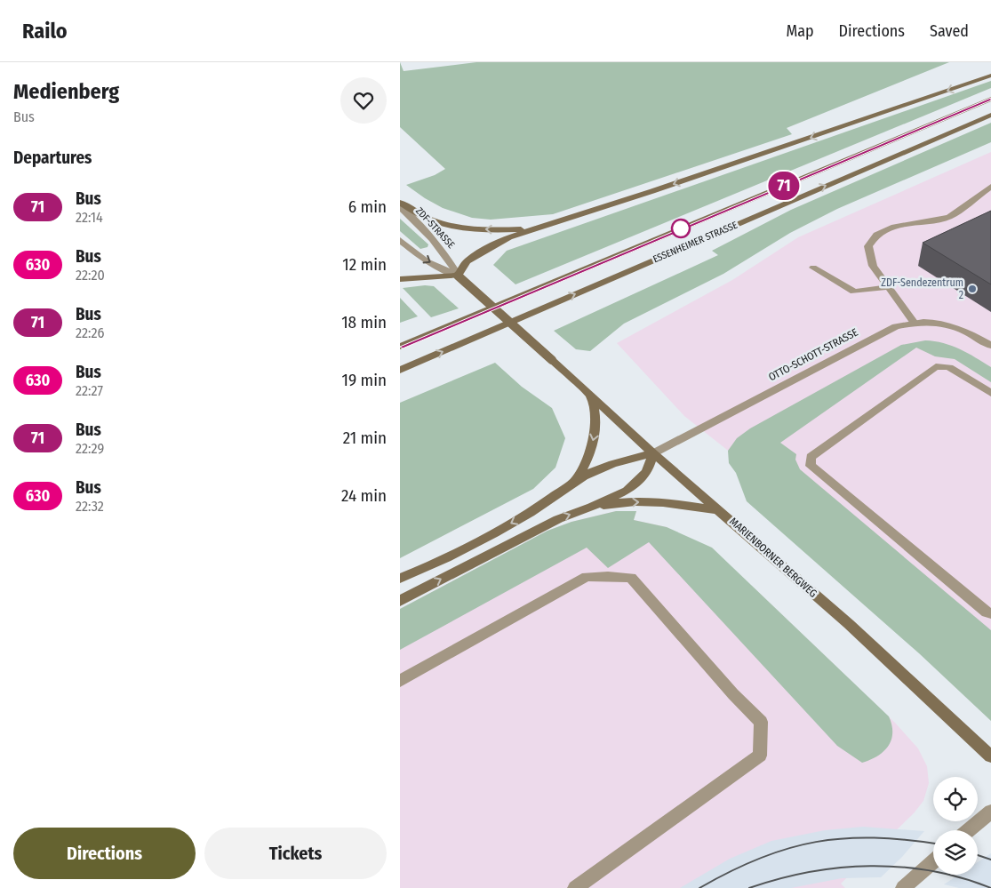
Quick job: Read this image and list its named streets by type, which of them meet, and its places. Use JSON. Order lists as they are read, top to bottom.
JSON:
{
  "streets": {
    "main road": ["ESSENHEIMER STRASSE", "MARIENBORNER BERGWEG"],
    "street": ["ZDF-STRASSE", "OTTO-SCHOTT-STRASSE"]
  },
  "crossings": [
    ["ZDF-STRASSE", "MARIENBORNER BERGWEG"],
    ["OTTO-SCHOTT-STRASSE", "MARIENBORNER BERGWEG"]
  ],
  "places": ["ZDF-Sendezentrum 2"],
  "lines": ["bus line 71"],
  "page": {
    "header": "Railo",
    "nav": ["Map", "Directions", "Saved"],
    "heading": [
      ["Medienberg", "Bus"],
      "Departures"
    ],
    "on_map": "71",
    "list": [
      {
        "mark": "71",
        "name": "Bus",
        "note": "22:14",
        "value": "6 min"
      },
      {
        "mark": "630",
        "name": "Bus",
        "note": "22:20",
        "value": "12 min"
      },
      {
        "mark": "71",
        "name": "Bus",
        "note": "22:26",
        "value": "18 min"
      },
      {
        "mark": "630",
        "name": "Bus",
        "note": "22:27",
        "value": "19 min"
      },
      {
        "mark": "71",
        "name": "Bus",
        "note": "22:29",
        "value": "21 min"
      },
      {
        "mark": "630",
        "name": "Bus",
        "note": "22:32",
        "value": "24 min"
      }
    ],
    "buttons": ["Directions", "Tickets"]
  }
}
